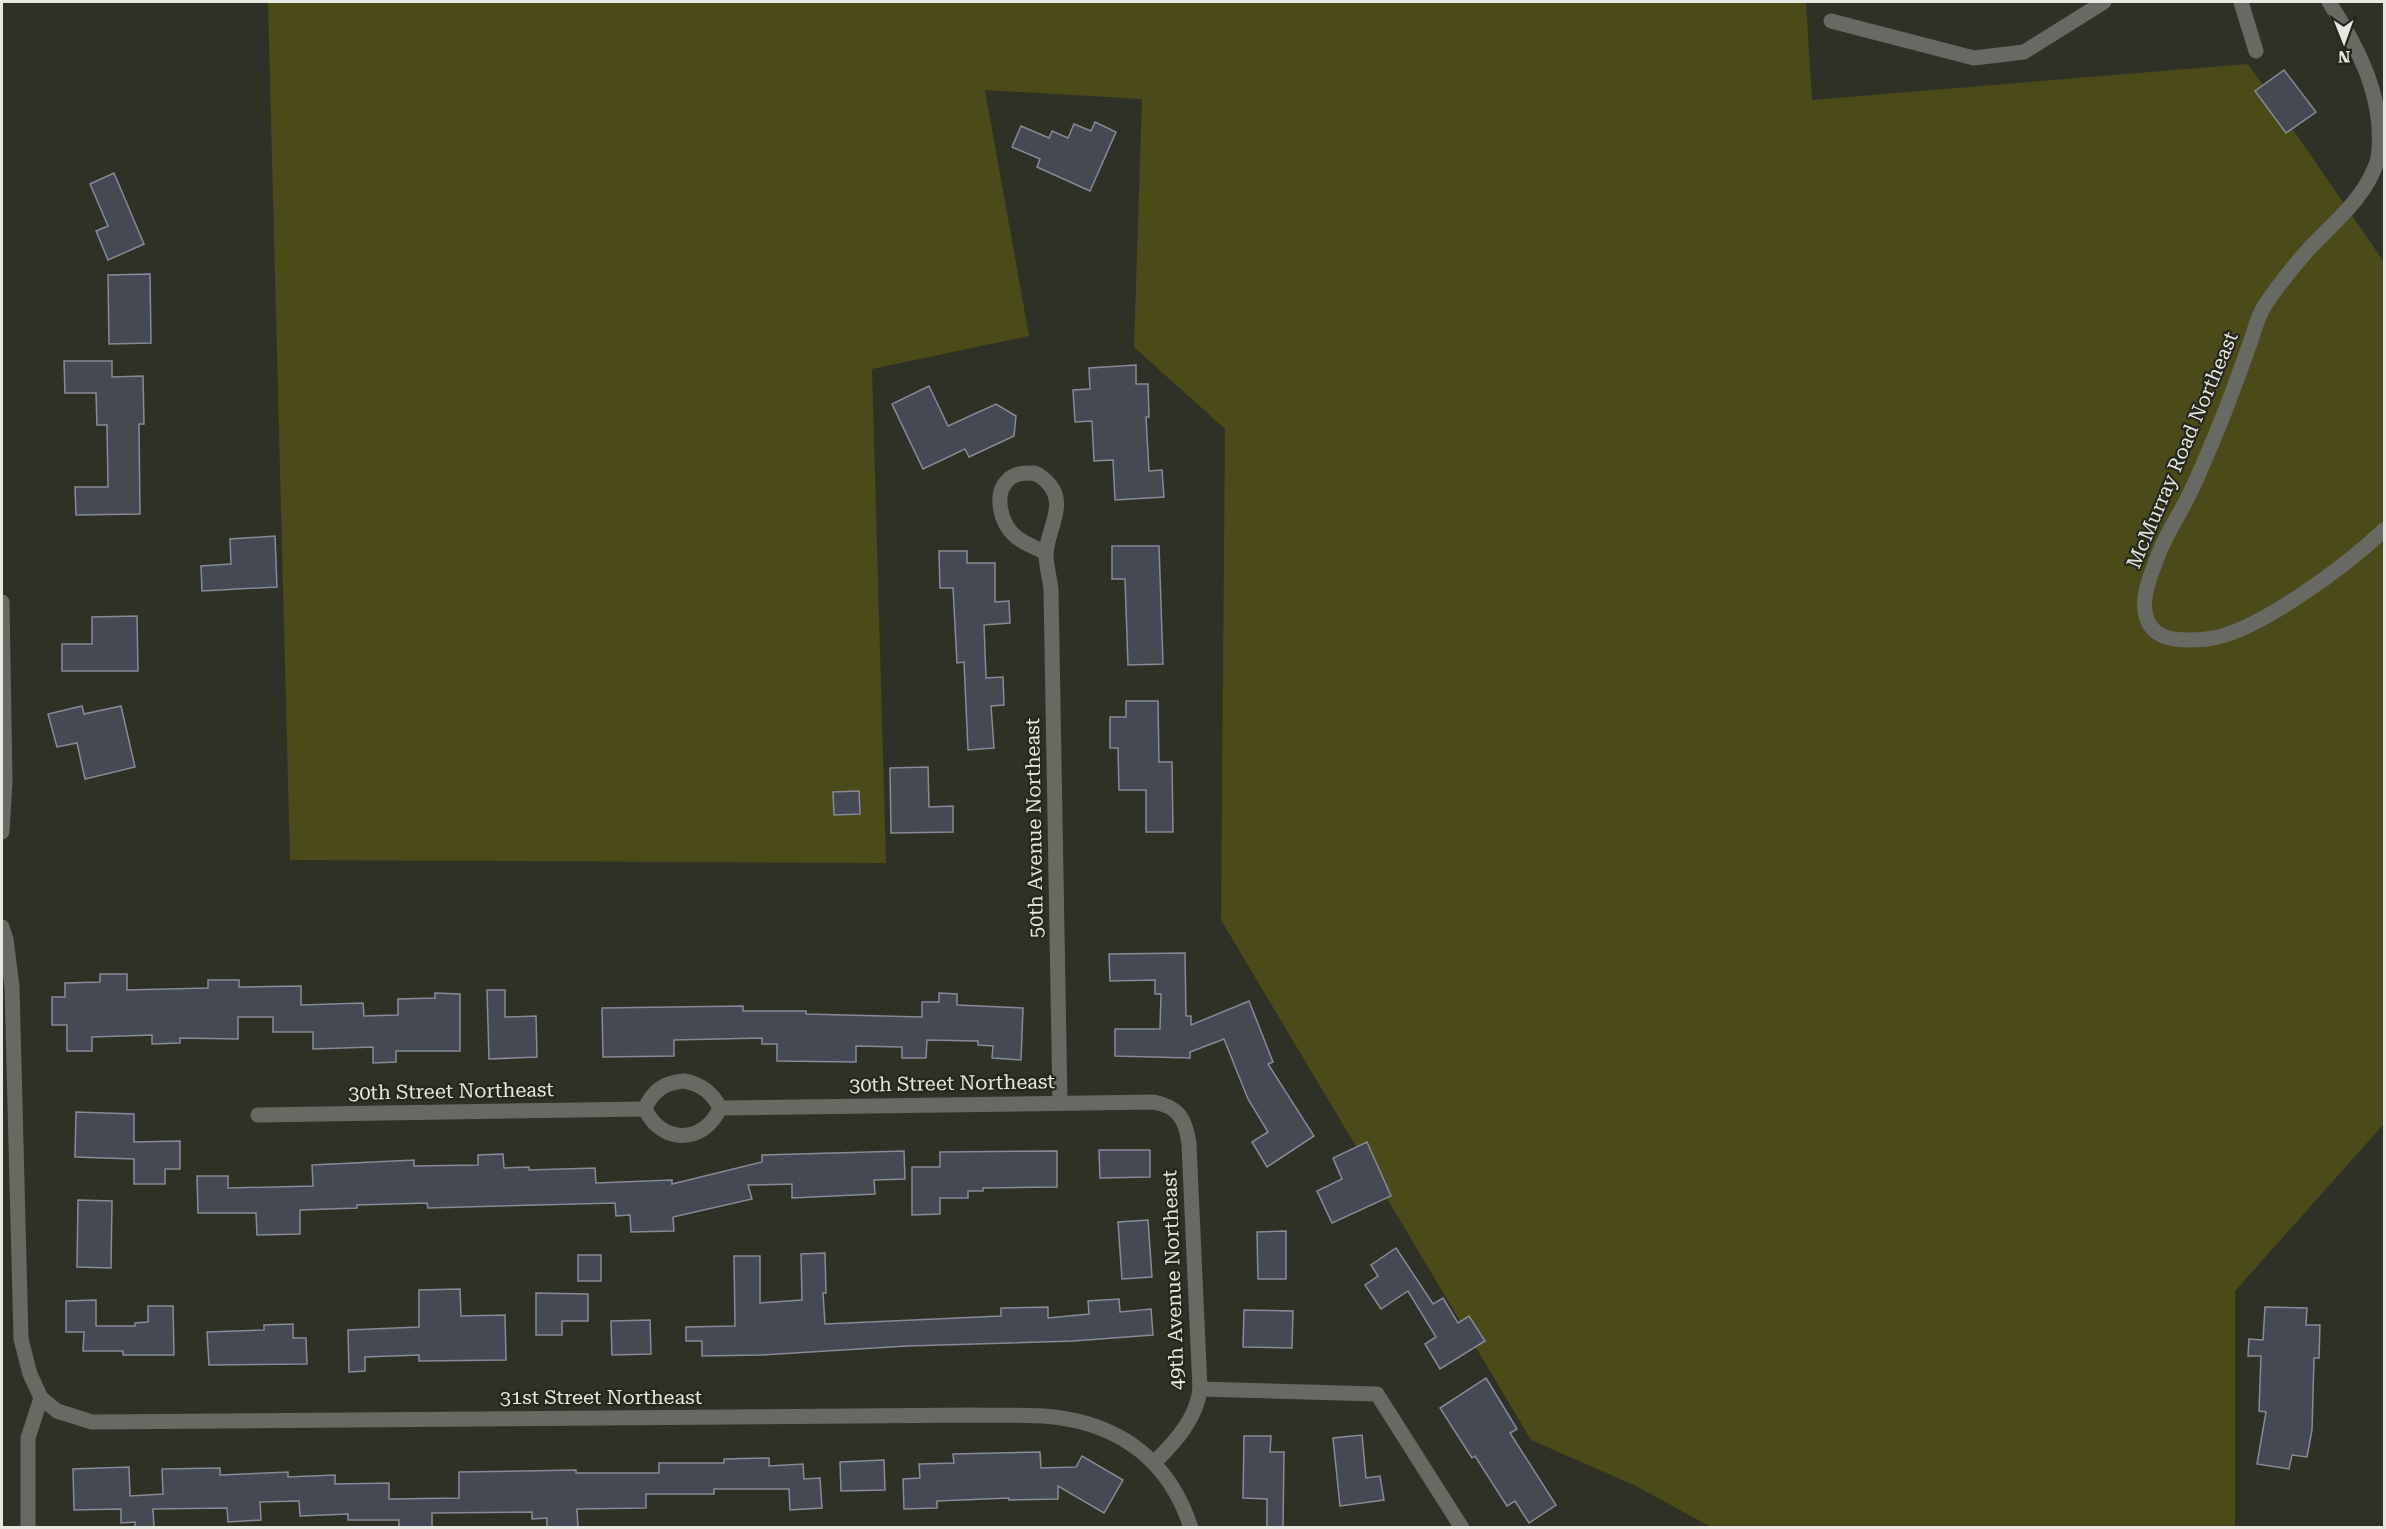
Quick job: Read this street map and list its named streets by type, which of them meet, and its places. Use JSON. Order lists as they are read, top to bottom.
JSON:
{
  "streets": {
    "street": [
      "McMurray Road Northeast",
      "50th Avenue Northeast",
      "30th Street Northeast",
      "49th Avenue Northeast",
      "31st Street Northeast"
    ]
  },
  "crossings": [
    ["50th Avenue Northeast", "30th Street Northeast"],
    ["30th Street Northeast", "49th Avenue Northeast"],
    ["49th Avenue Northeast", "31st Street Northeast"]
  ],
  "north": "bottom"
}
